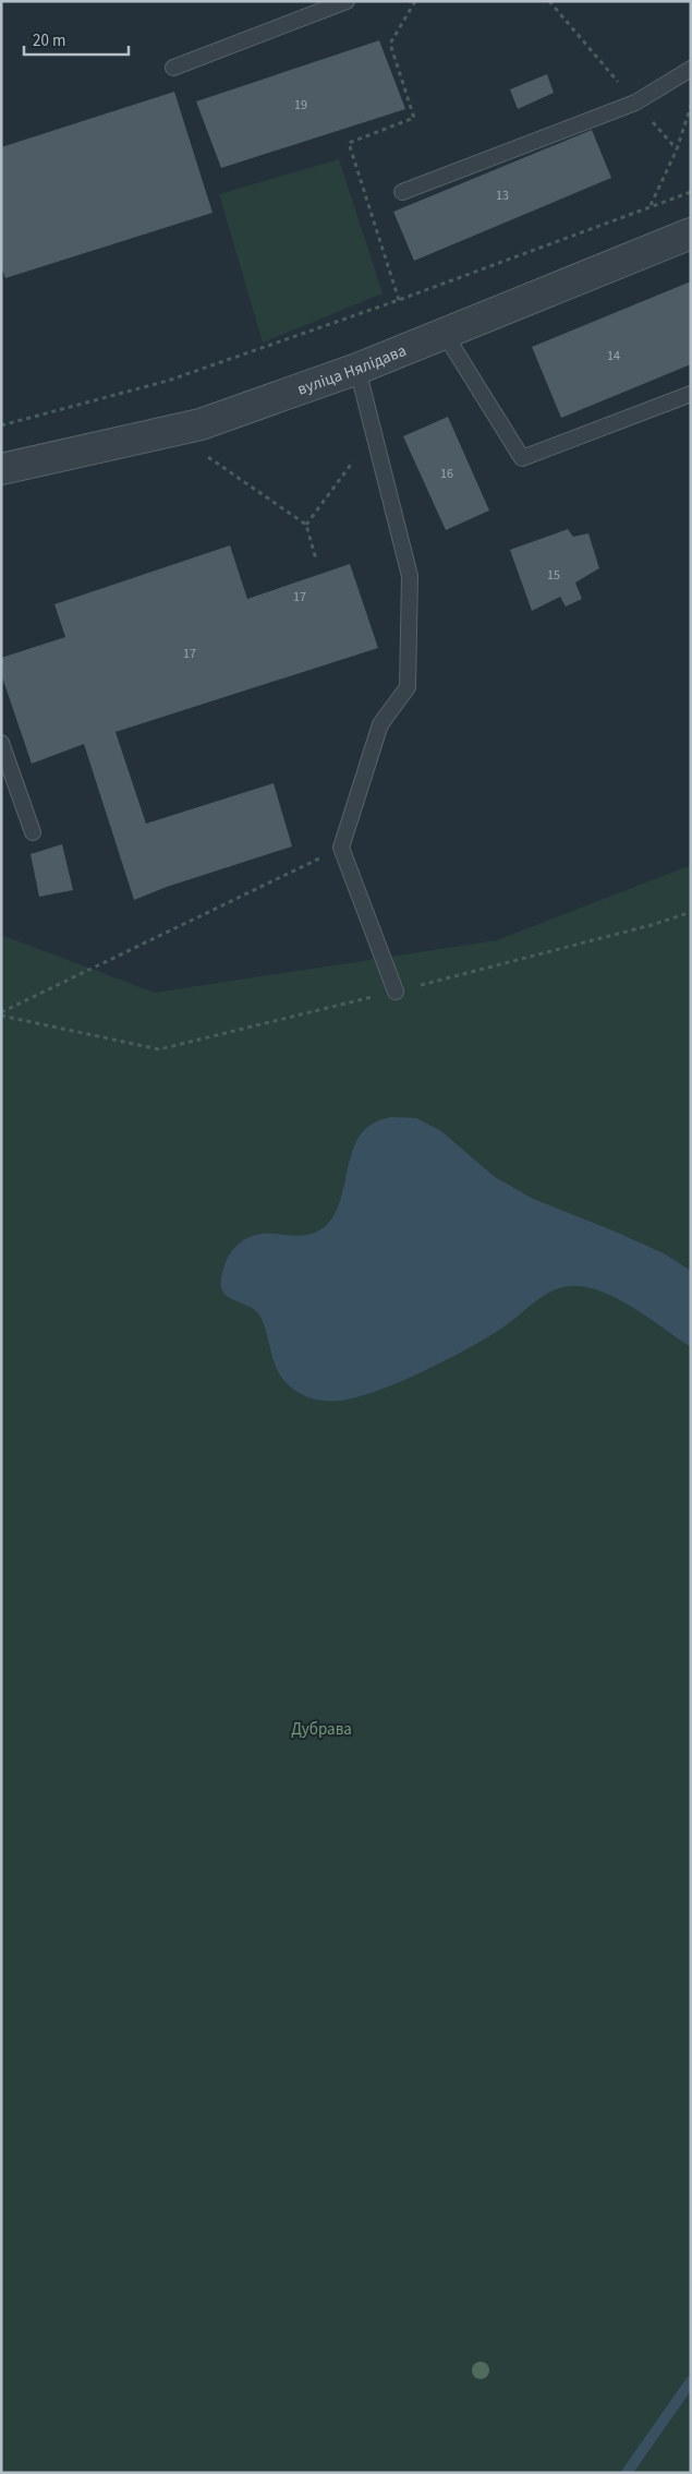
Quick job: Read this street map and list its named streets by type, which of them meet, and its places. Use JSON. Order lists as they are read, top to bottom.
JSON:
{
  "streets": {
    "street": ["вуліца Нялідава"]
  },
  "parks": ["Дубрава"],
  "house_numbers": [
    "19",
    "13",
    "14",
    "16",
    "15",
    "17",
    "17"
  ],
  "scale_bar": "20 m"
}
